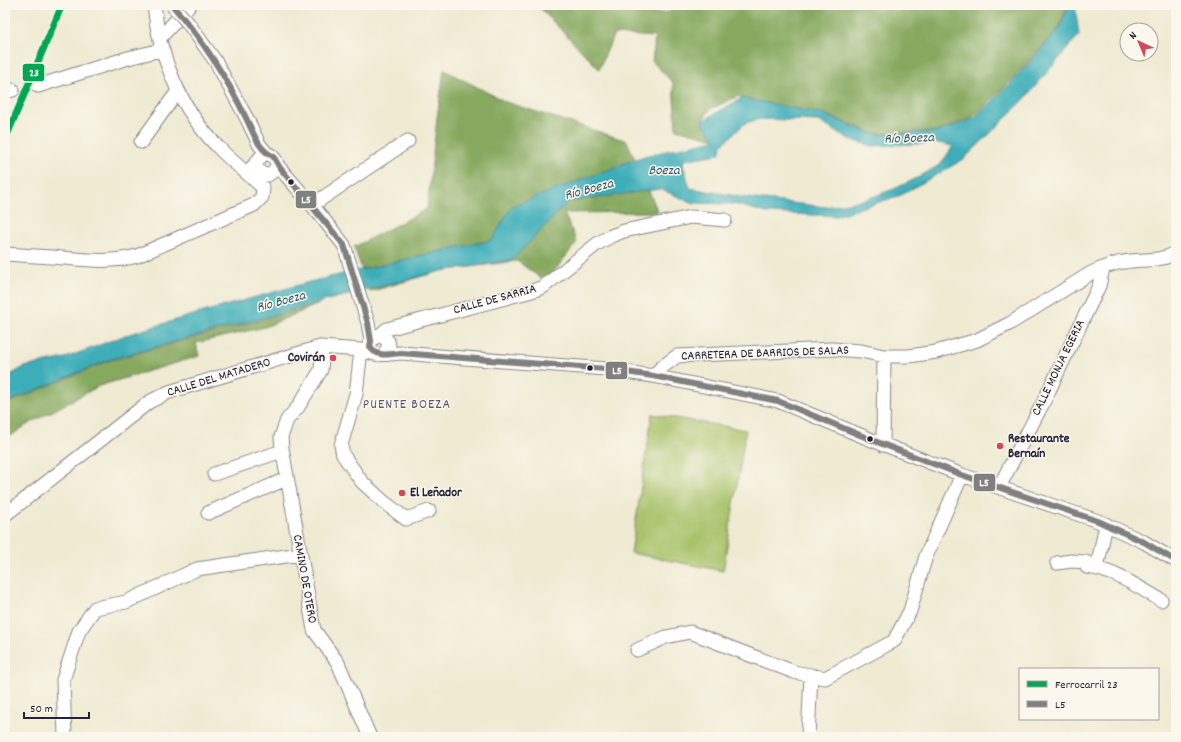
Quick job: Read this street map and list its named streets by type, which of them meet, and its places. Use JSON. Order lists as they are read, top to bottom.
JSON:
{
  "streets": {
    "street": [
      "CALLE DE SARRIA",
      "CARRETERA DE BARRIOS DE SALAS",
      "CALLE MONJA EGERIA",
      "CALLE DEL MATADERO",
      "CAMINO DE OTERO"
    ]
  },
  "crossings": [
    ["CALLE DE SARRIA", "CALLE DEL MATADERO"],
    ["CARRETERA DE BARRIOS DE SALAS", "CALLE MONJA EGERIA"],
    ["CALLE DEL MATADERO", "CAMINO DE OTERO"]
  ],
  "districts": ["PUENTE BOEZA"],
  "water": ["Río Boeza", "Boeza"],
  "places": ["Covirán", "Restaurante Bernaín", "El Leñador"],
  "lines": ["rail line 23", "transit line L5"],
  "legend": ["Ferrocarril 23", "L5"],
  "scale_bar": "50 m",
  "north": "top left"
}
